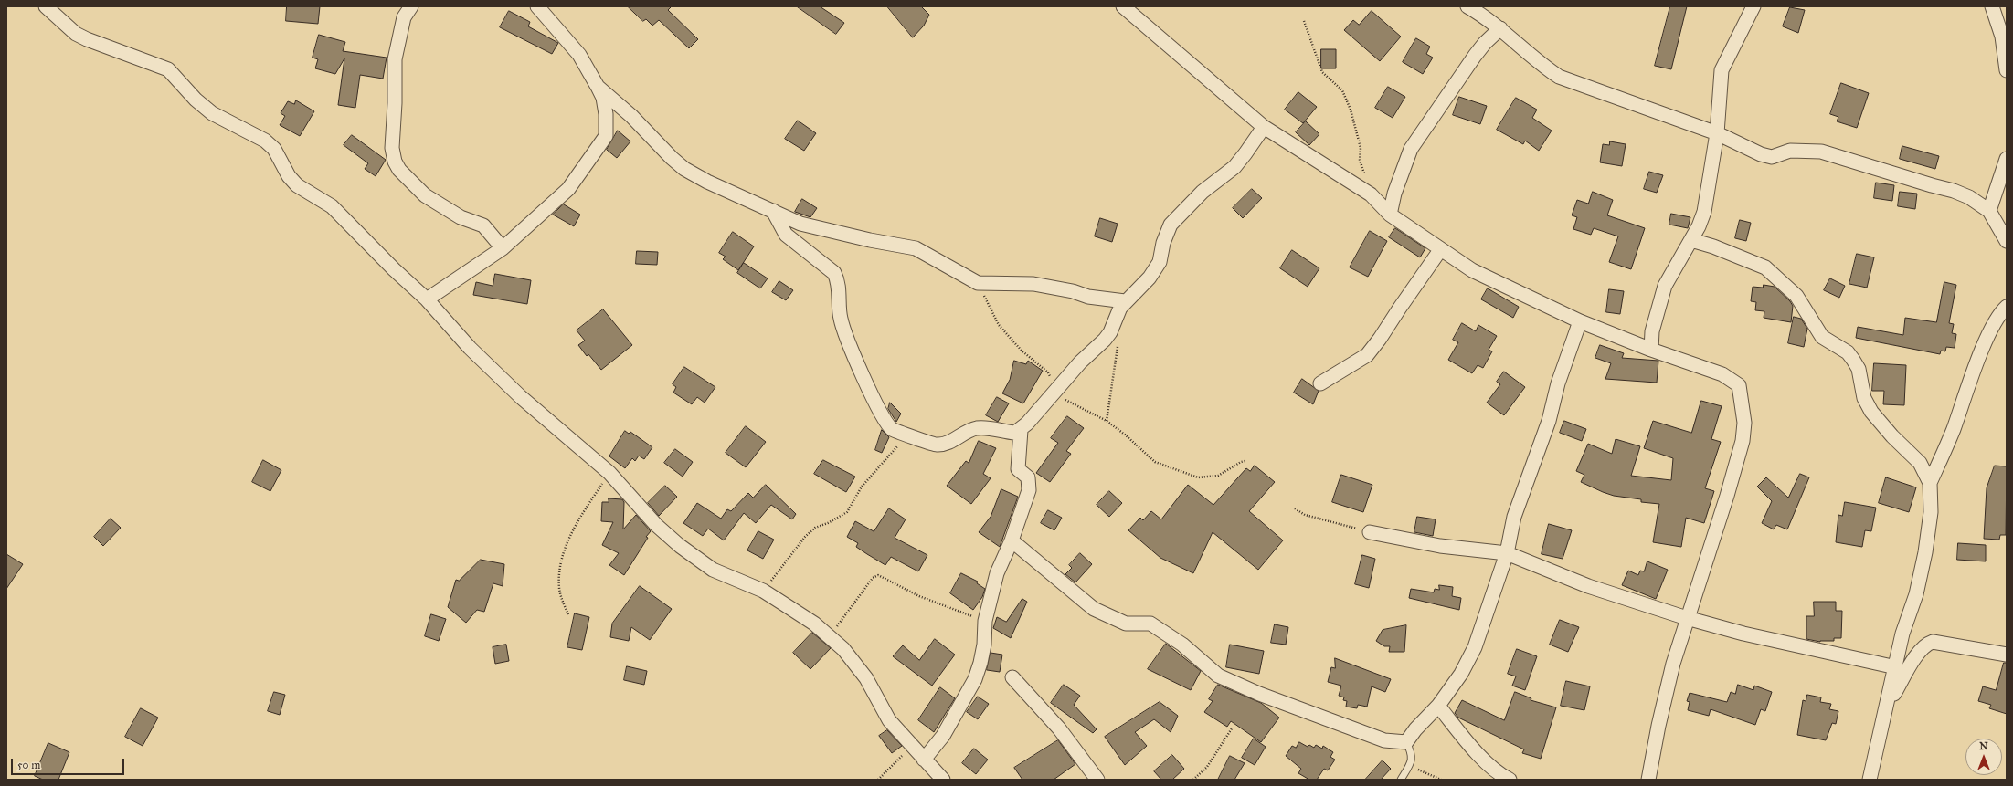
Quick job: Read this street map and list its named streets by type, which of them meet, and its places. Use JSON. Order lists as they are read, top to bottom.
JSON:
{
  "scale_bar": "50 m",
  "north": "top"
}
